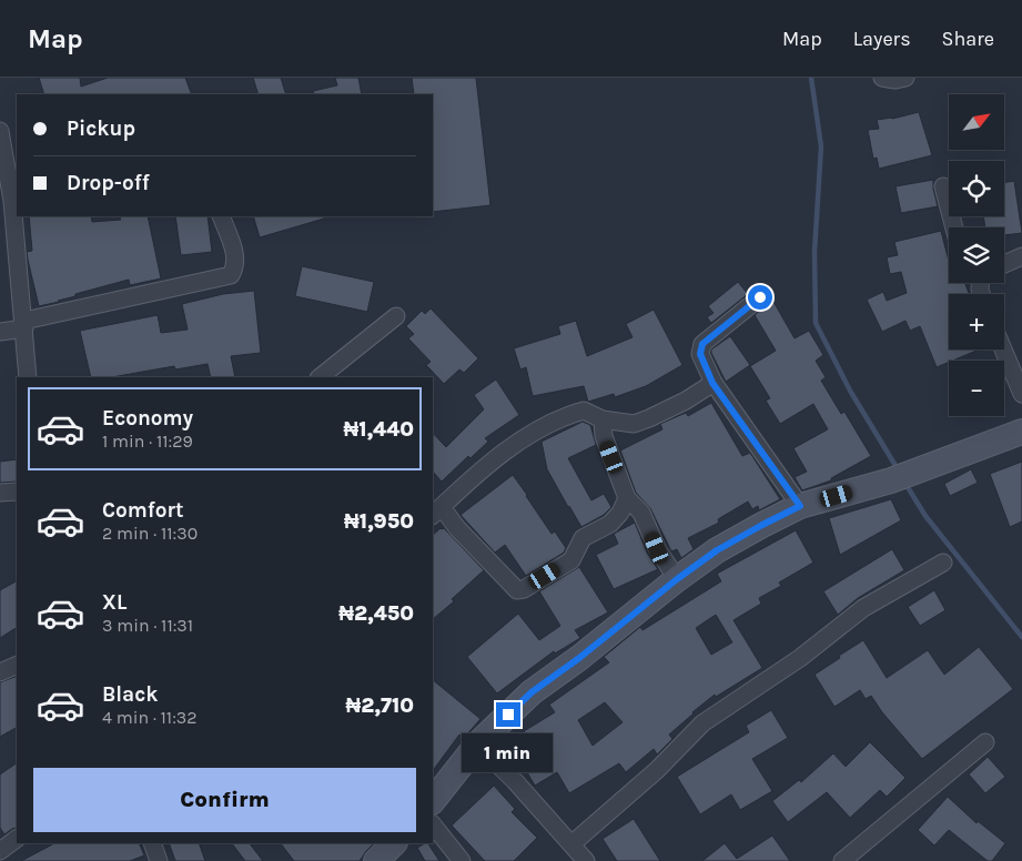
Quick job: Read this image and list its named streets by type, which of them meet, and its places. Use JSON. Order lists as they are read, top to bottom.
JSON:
{
  "north": "top right",
  "page": {
    "header": "Map",
    "nav": ["Map", "Layers", "Share"],
    "map_buttons": ["+", "−"],
    "banner": ["Pickup", "Drop-off"],
    "list": [
      {
        "name": "Economy",
        "note": "1 min · 11:29",
        "value": "₦1,440"
      },
      {
        "name": "Comfort",
        "note": "2 min · 11:30",
        "value": "₦1,950"
      },
      {
        "name": "XL",
        "note": "3 min · 11:31",
        "value": "₦2,450"
      },
      {
        "name": "Black",
        "note": "4 min · 11:32",
        "value": "₦2,710"
      }
    ],
    "bubble": "1 min",
    "buttons": "Confirm"
  }
}
